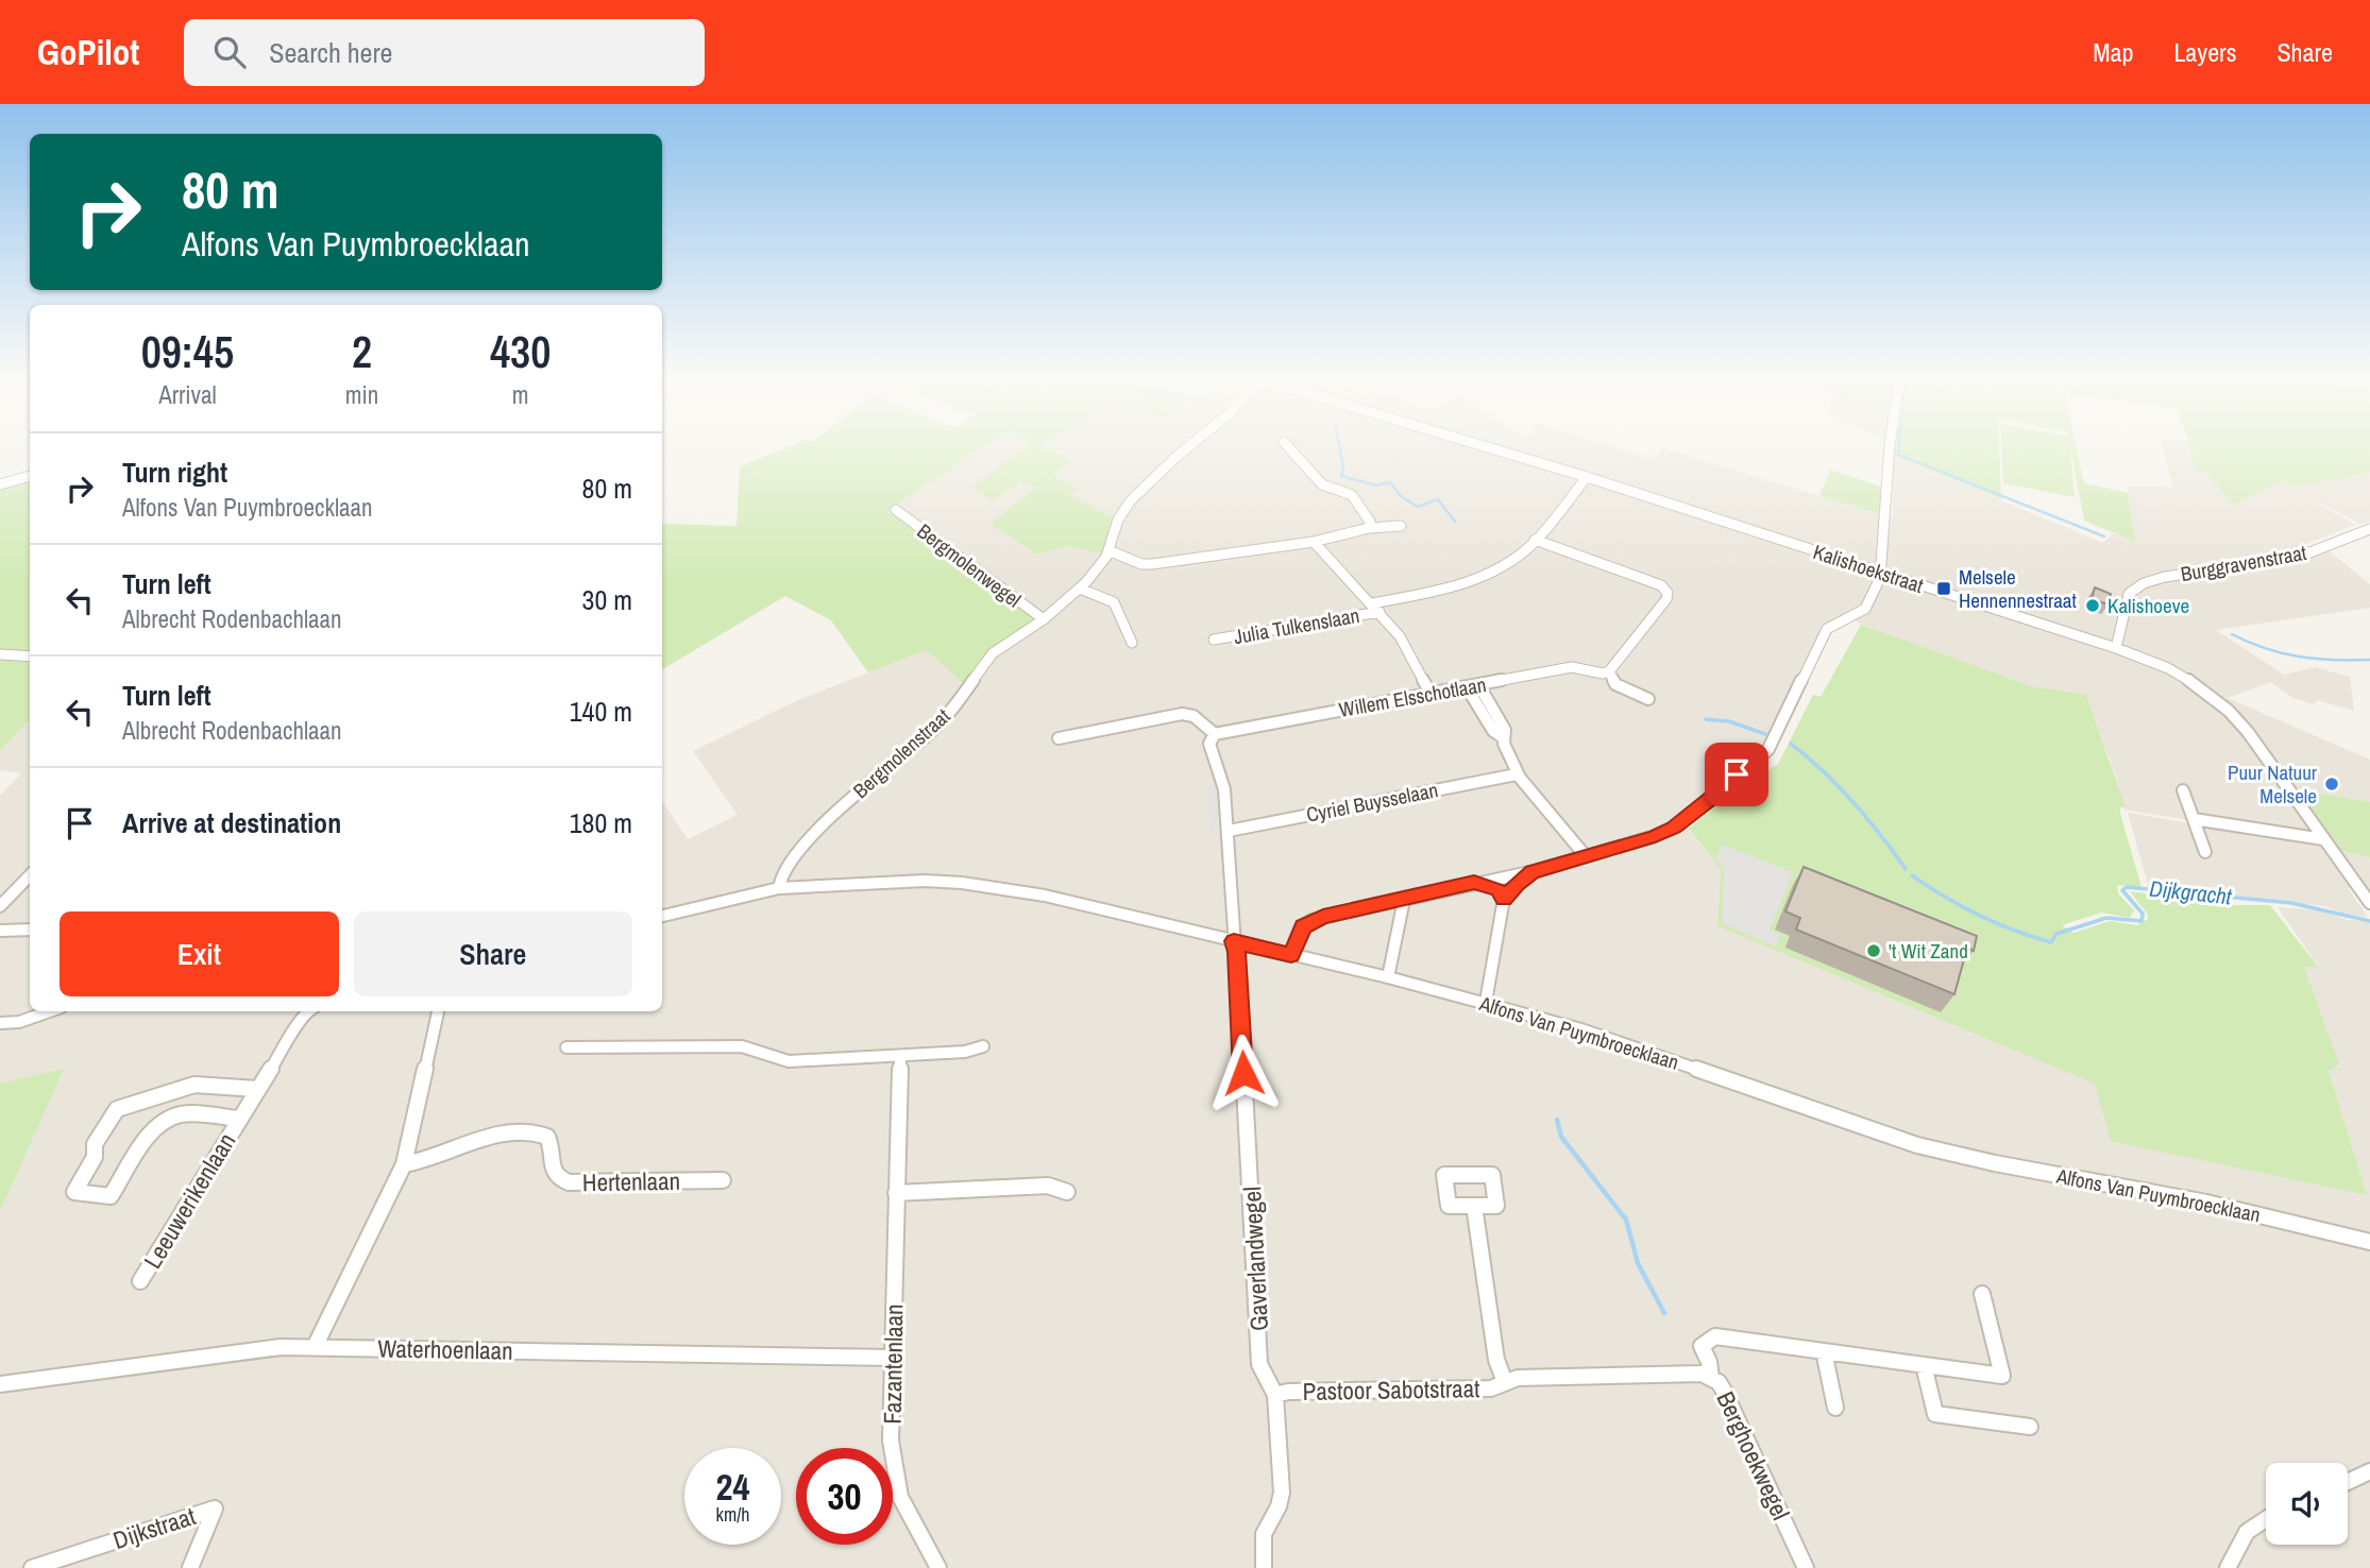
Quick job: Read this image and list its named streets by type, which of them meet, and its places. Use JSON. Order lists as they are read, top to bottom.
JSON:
{
  "streets": {
    "street": [
      "Burggravenstraat",
      "Bergmolenwegel",
      "Kalishoekstraat",
      "Julia Tulkenslaan",
      "Willem Elsschotlaan",
      "Bergmolenstraat",
      "Cyriel Buysselaan",
      "Alfons Van Puymbroecklaan",
      "Hertenlaan",
      "Leeuwerikenlaan",
      "Gaverlandwegel",
      "Waterhoenlaan",
      "Fazantenlaan",
      "Pastoor Sabotstraat",
      "Berghoekwegel",
      "Dijkstraat"
    ]
  },
  "crossings": [
    ["Burggravenstraat", "Kalishoekstraat"],
    ["Bergmolenwegel", "Bergmolenstraat"],
    ["Kalishoekstraat", "Julia Tulkenslaan"],
    ["Willem Elsschotlaan", "Gaverlandwegel"],
    ["Bergmolenstraat", "Alfons Van Puymbroecklaan"],
    ["Cyriel Buysselaan", "Gaverlandwegel"],
    ["Alfons Van Puymbroecklaan", "Gaverlandwegel"],
    ["Gaverlandwegel", "Pastoor Sabotstraat"],
    ["Waterhoenlaan", "Fazantenlaan"],
    ["Pastoor Sabotstraat", "Berghoekwegel"]
  ],
  "water": ["Dijkgracht"],
  "places": {
    "transit": ["Melsele Hennennestraat"],
    "other": ["Kalishoeve", "Puur Natuur Melsele", "'t Wit Zand"]
  },
  "page": {
    "header": "GoPilot",
    "search": "Search here",
    "nav": ["Map", "Layers", "Share"],
    "turn": ["80 m", "Alfons Van Puymbroecklaan"],
    "eta": [
      "09:45",
      "Arrival",
      "2",
      "min",
      "430",
      "m"
    ],
    "list": [
      {
        "name": "Turn right",
        "note": "Alfons Van Puymbroecklaan",
        "value": "80 m"
      },
      {
        "name": "Turn left",
        "note": "Albrecht Rodenbachlaan",
        "value": "30 m"
      },
      {
        "name": "Turn left",
        "note": "Albrecht Rodenbachlaan",
        "value": "140 m"
      },
      {
        "name": "Arrive at destination",
        "value": "180 m"
      }
    ],
    "buttons": ["Exit", "Share"],
    "speed": "24 km/h",
    "limit": "30"
  }
}
